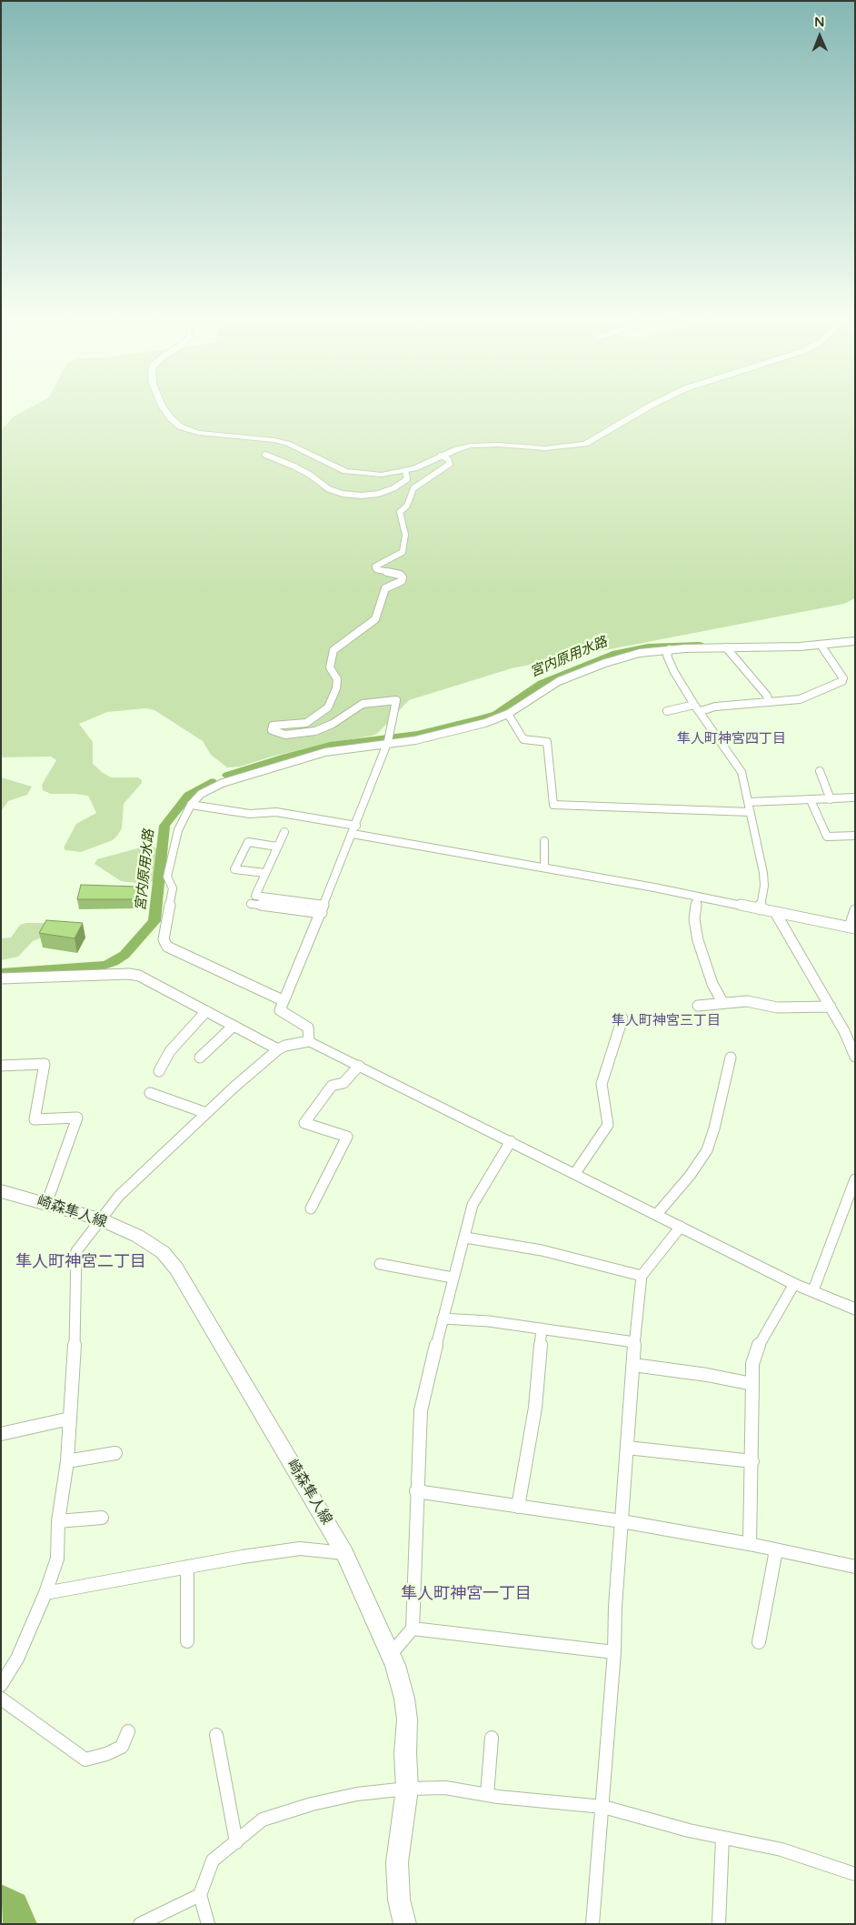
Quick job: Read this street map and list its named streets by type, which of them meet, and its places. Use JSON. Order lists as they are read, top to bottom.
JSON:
{
  "streets": {
    "main road": ["崎森隼人線"]
  },
  "districts": [
    "隼人町神宮四丁目",
    "隼人町神宮三丁目",
    "隼人町神宮二丁目",
    "隼人町神宮一丁目"
  ],
  "water": ["宮内原用水路"],
  "north": "top"
}
